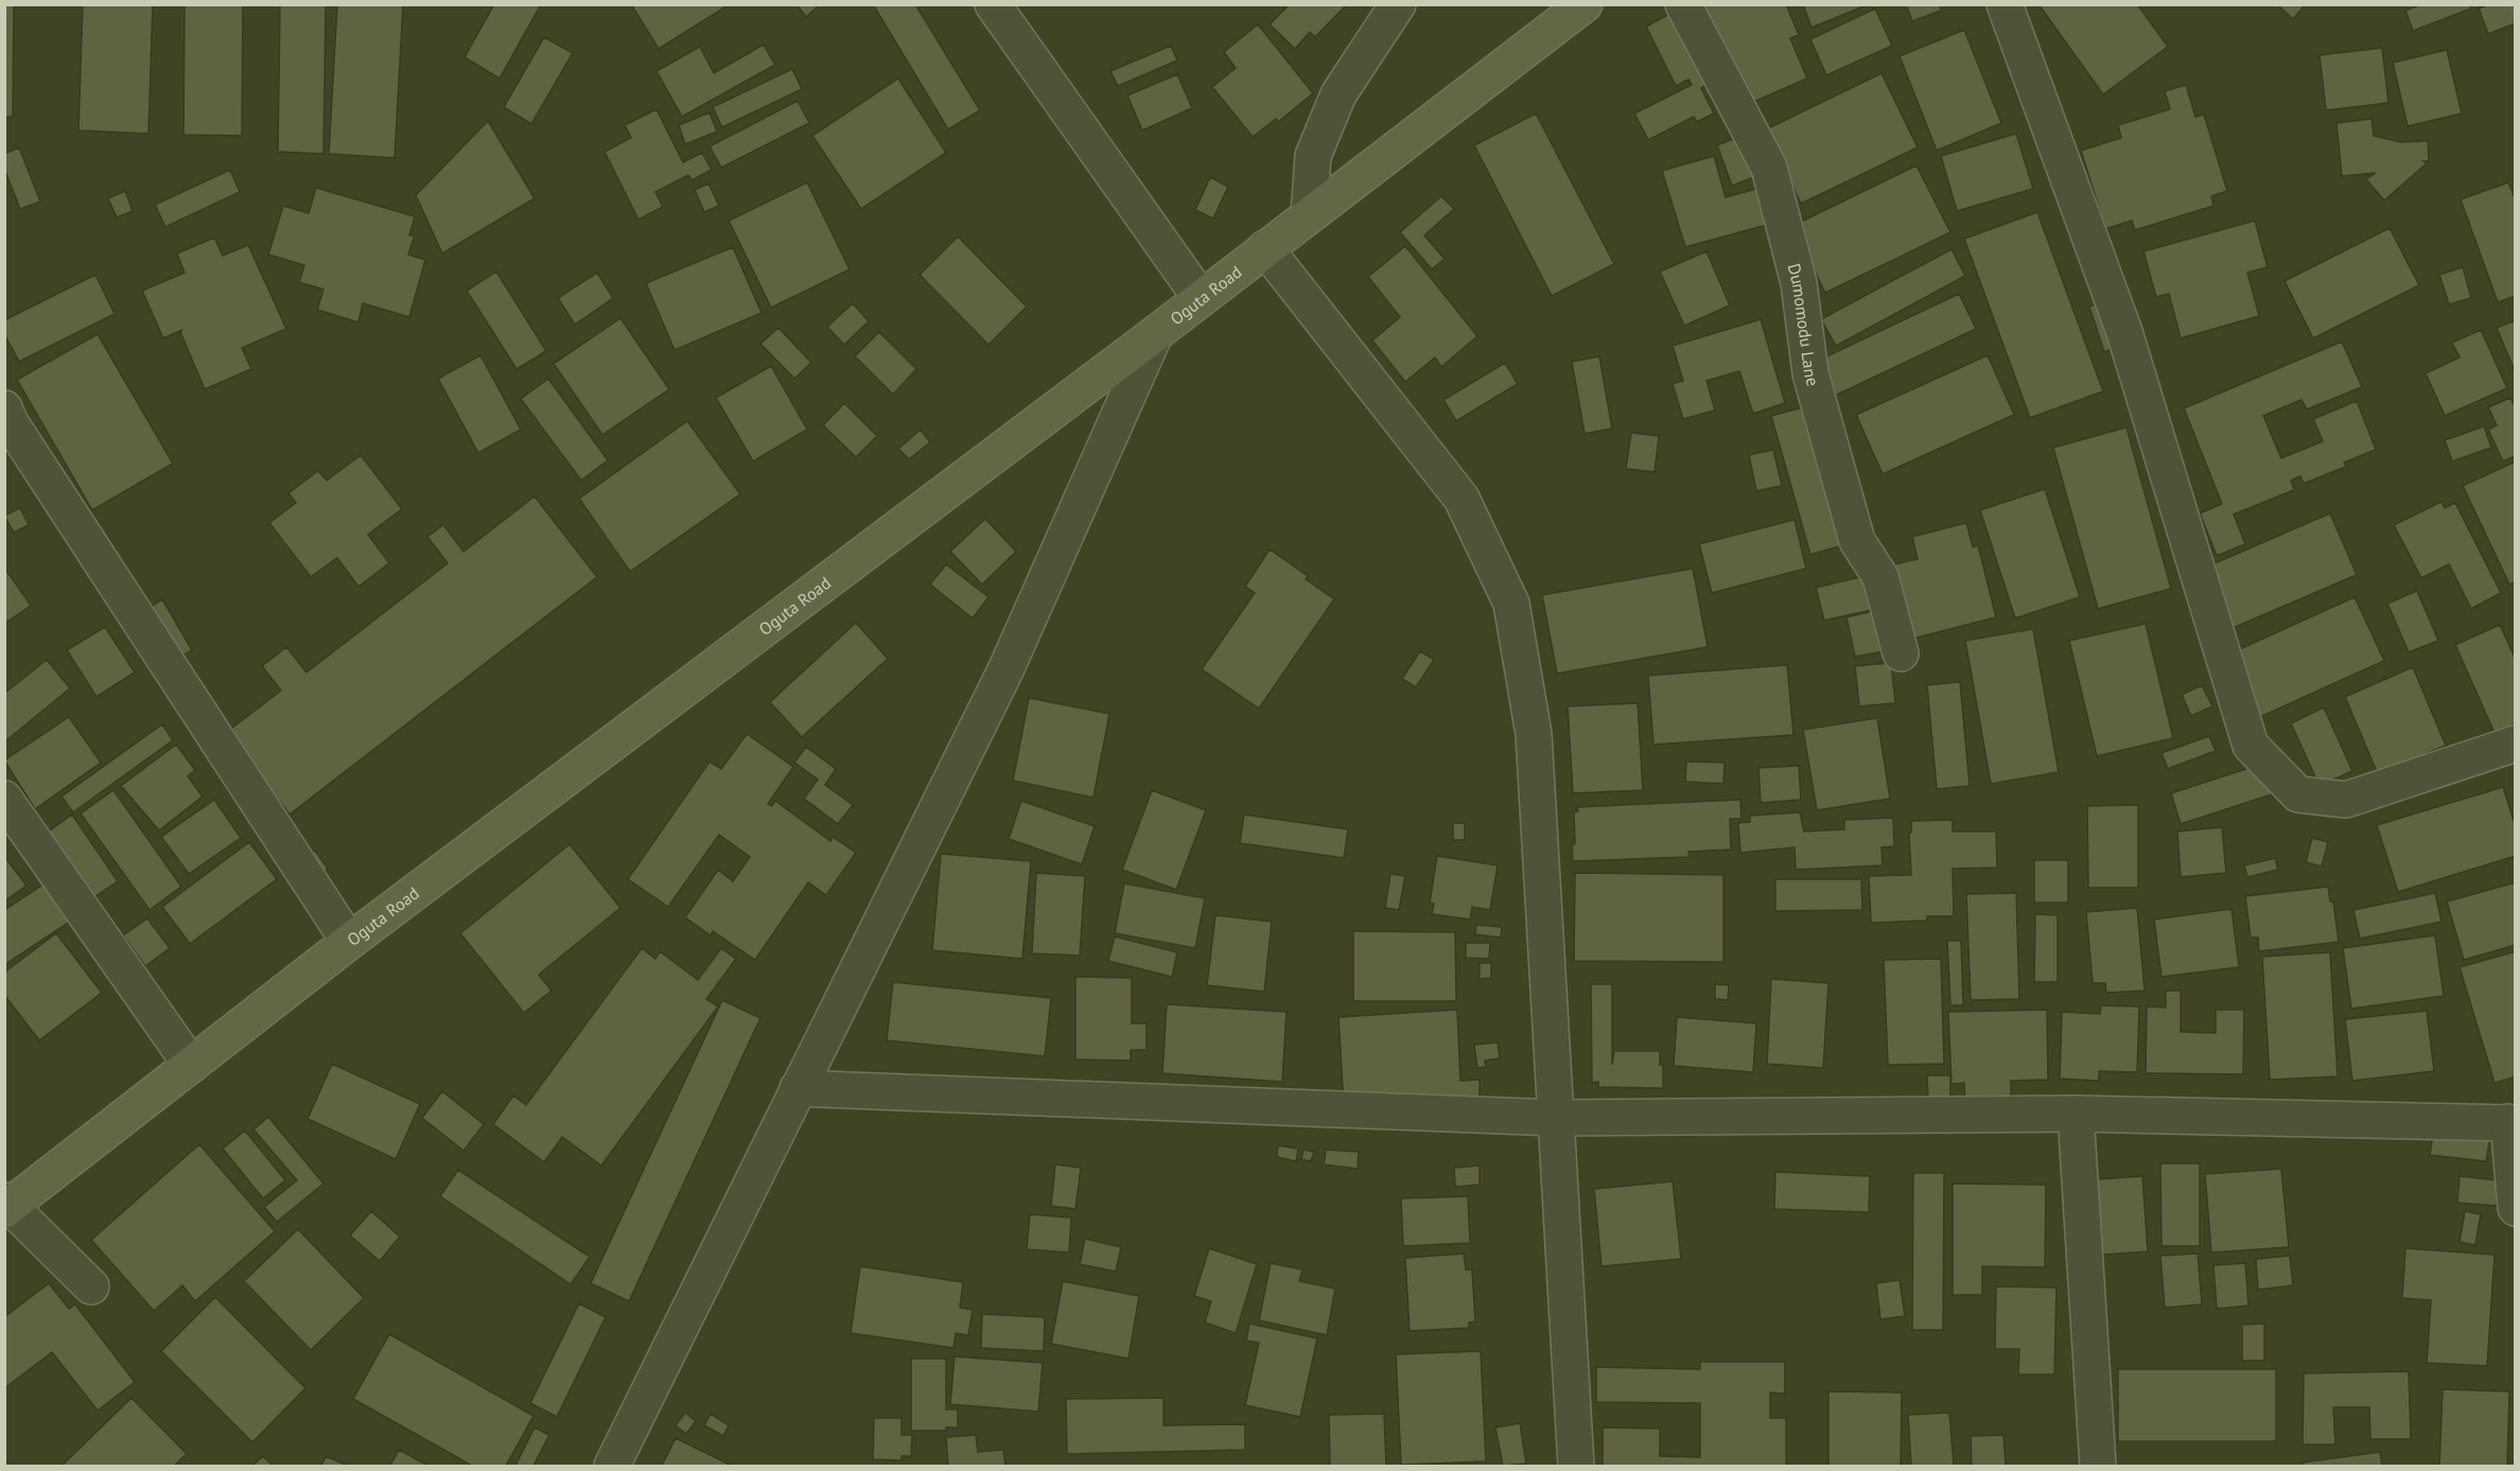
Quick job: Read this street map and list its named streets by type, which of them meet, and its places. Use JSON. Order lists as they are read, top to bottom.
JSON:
{
  "streets": {
    "main road": ["Oguta Road"],
    "street": ["Dumomodu Lane"]
  }
}
